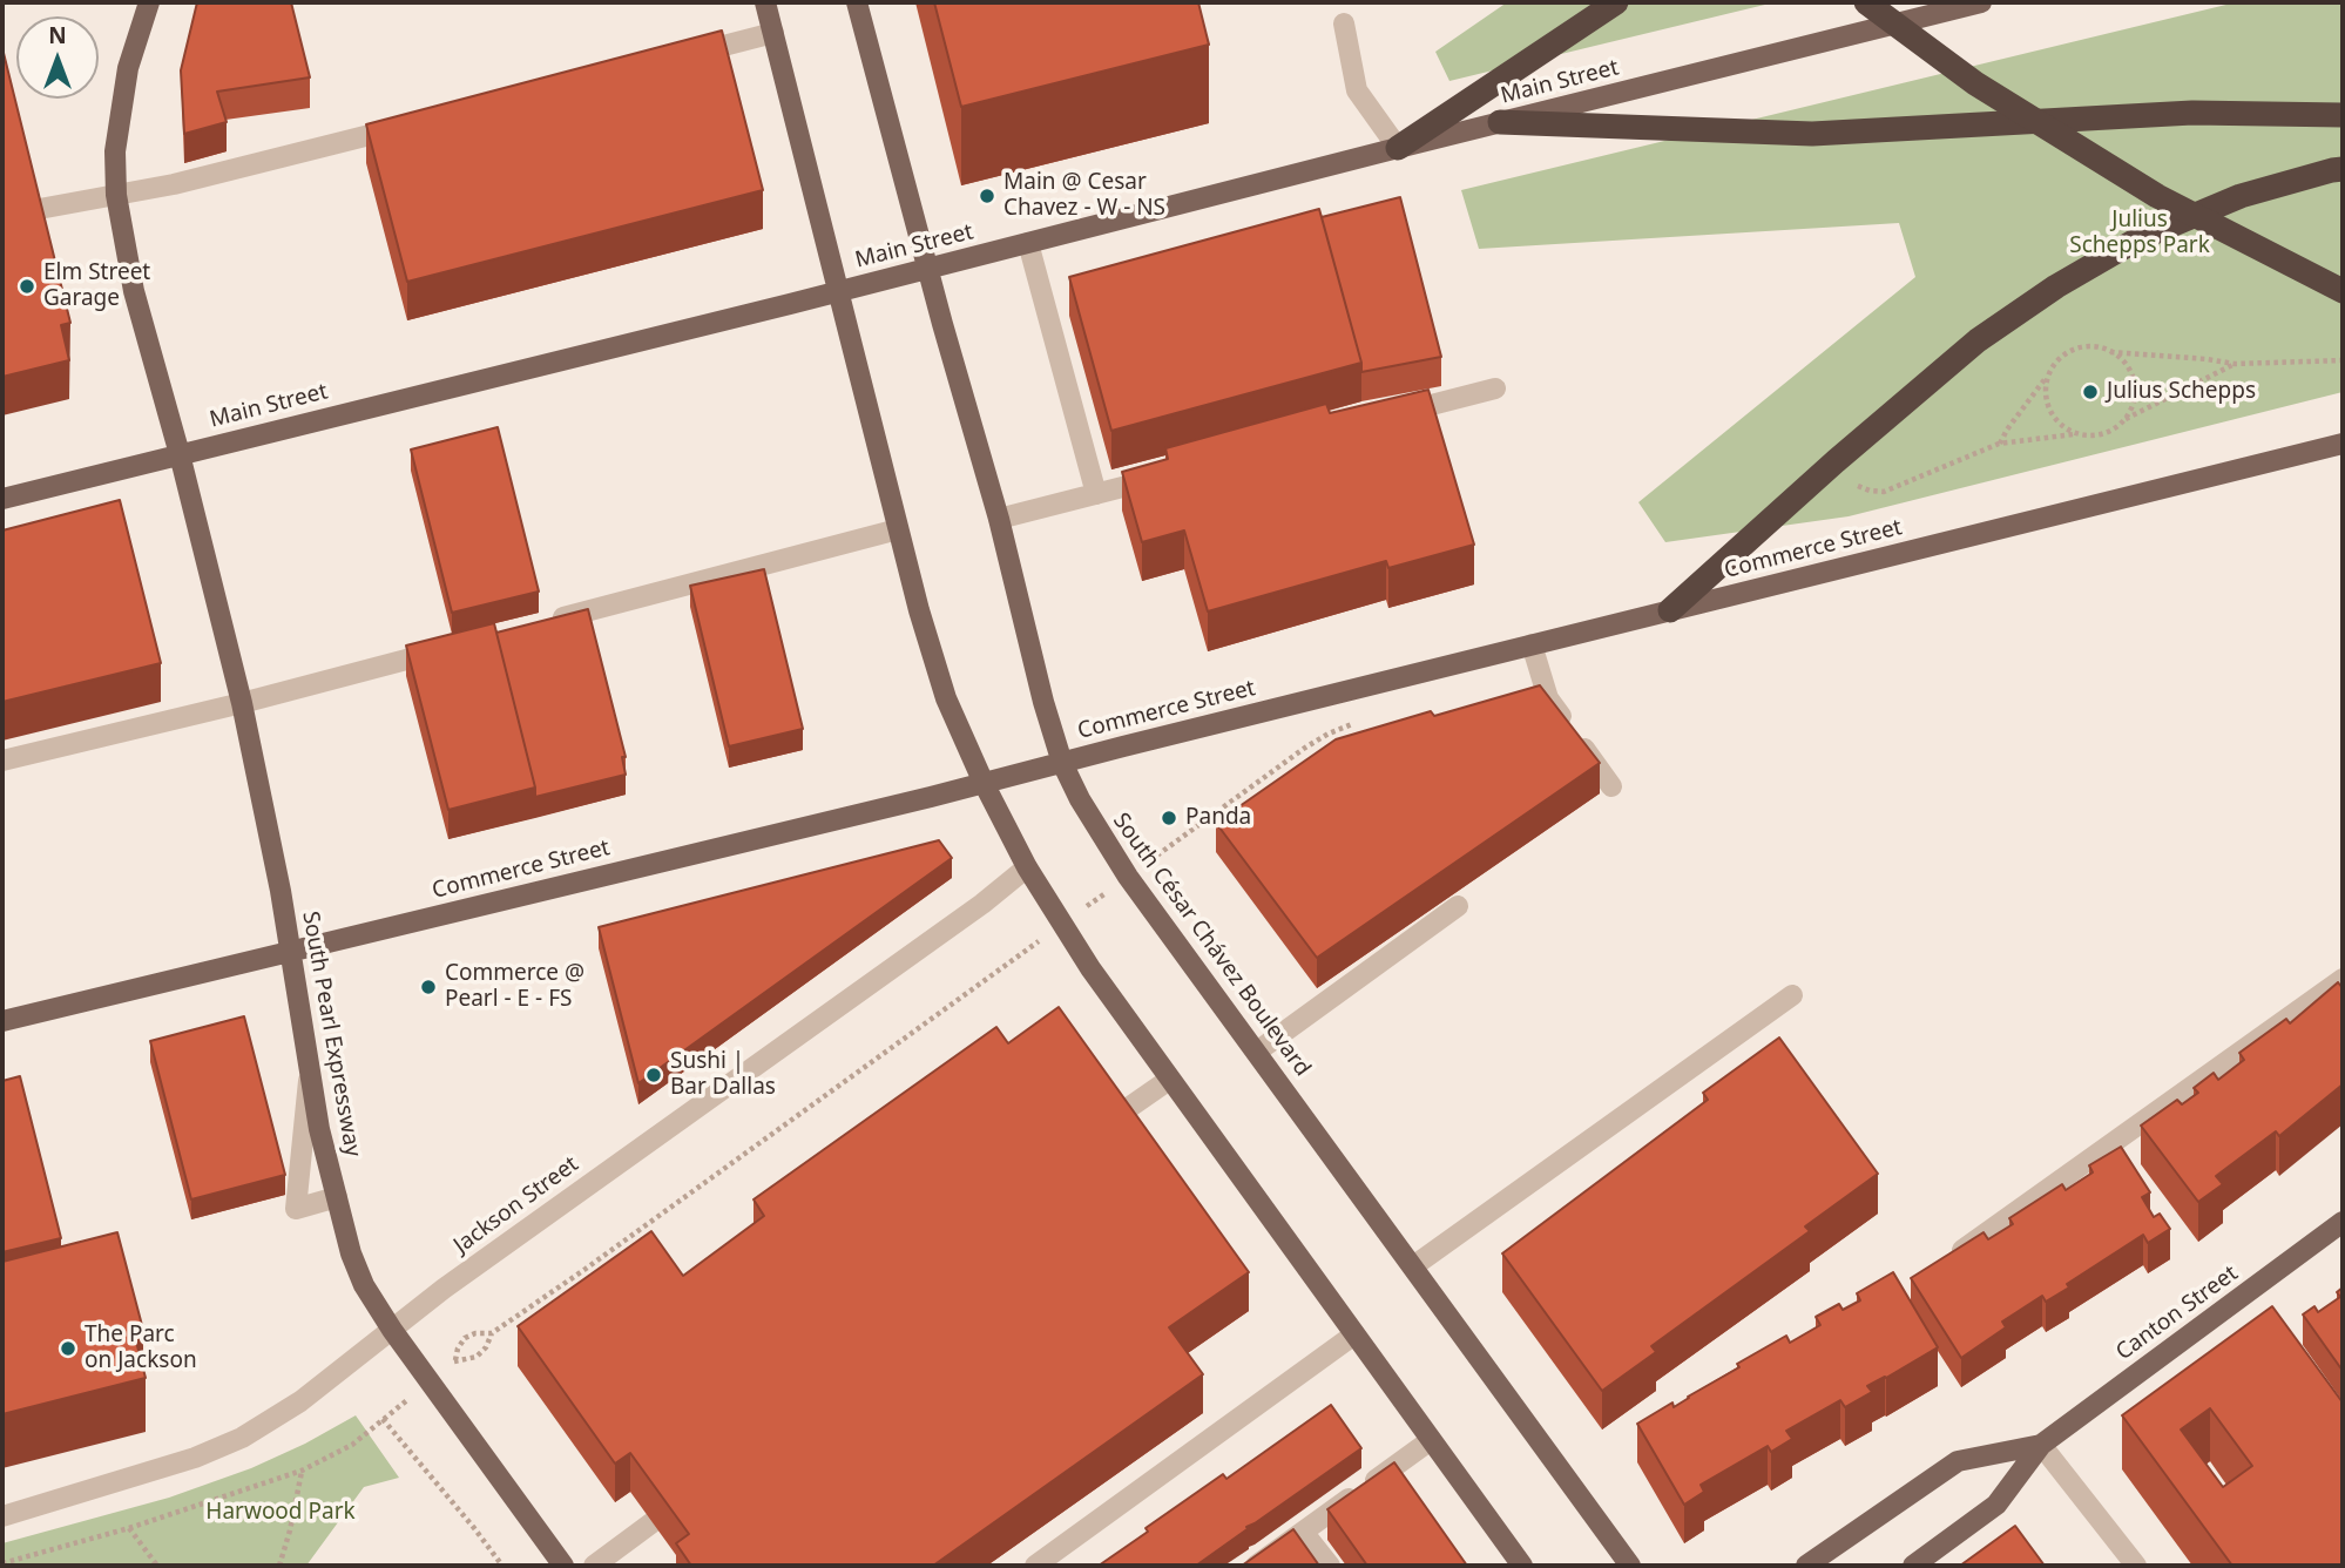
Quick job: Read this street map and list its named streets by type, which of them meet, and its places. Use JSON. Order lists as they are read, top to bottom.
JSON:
{
  "streets": {
    "main road": [
      "Main Street",
      "Commerce Street",
      "South César Chávez Boulevard",
      "South Pearl Expressway",
      "Canton Street"
    ],
    "street": ["Jackson Street"]
  },
  "crossings": [
    ["Main Street", "South César Chávez Boulevard"],
    ["Main Street", "South Pearl Expressway"],
    ["Commerce Street", "South César Chávez Boulevard"],
    ["Commerce Street", "South Pearl Expressway"],
    ["South Pearl Expressway", "Jackson Street"]
  ],
  "parks": ["Julius Schepps Park", "Harwood Park"],
  "places": [
    "Main @ Cesar Chavez - W - NS",
    "Elm Street Garage",
    "Julius Schepps",
    "Panda",
    "Commerce @ Pearl - E - FS",
    "Sushi | Bar Dallas",
    "The Parc on Jackson"
  ],
  "north": "top"
}
